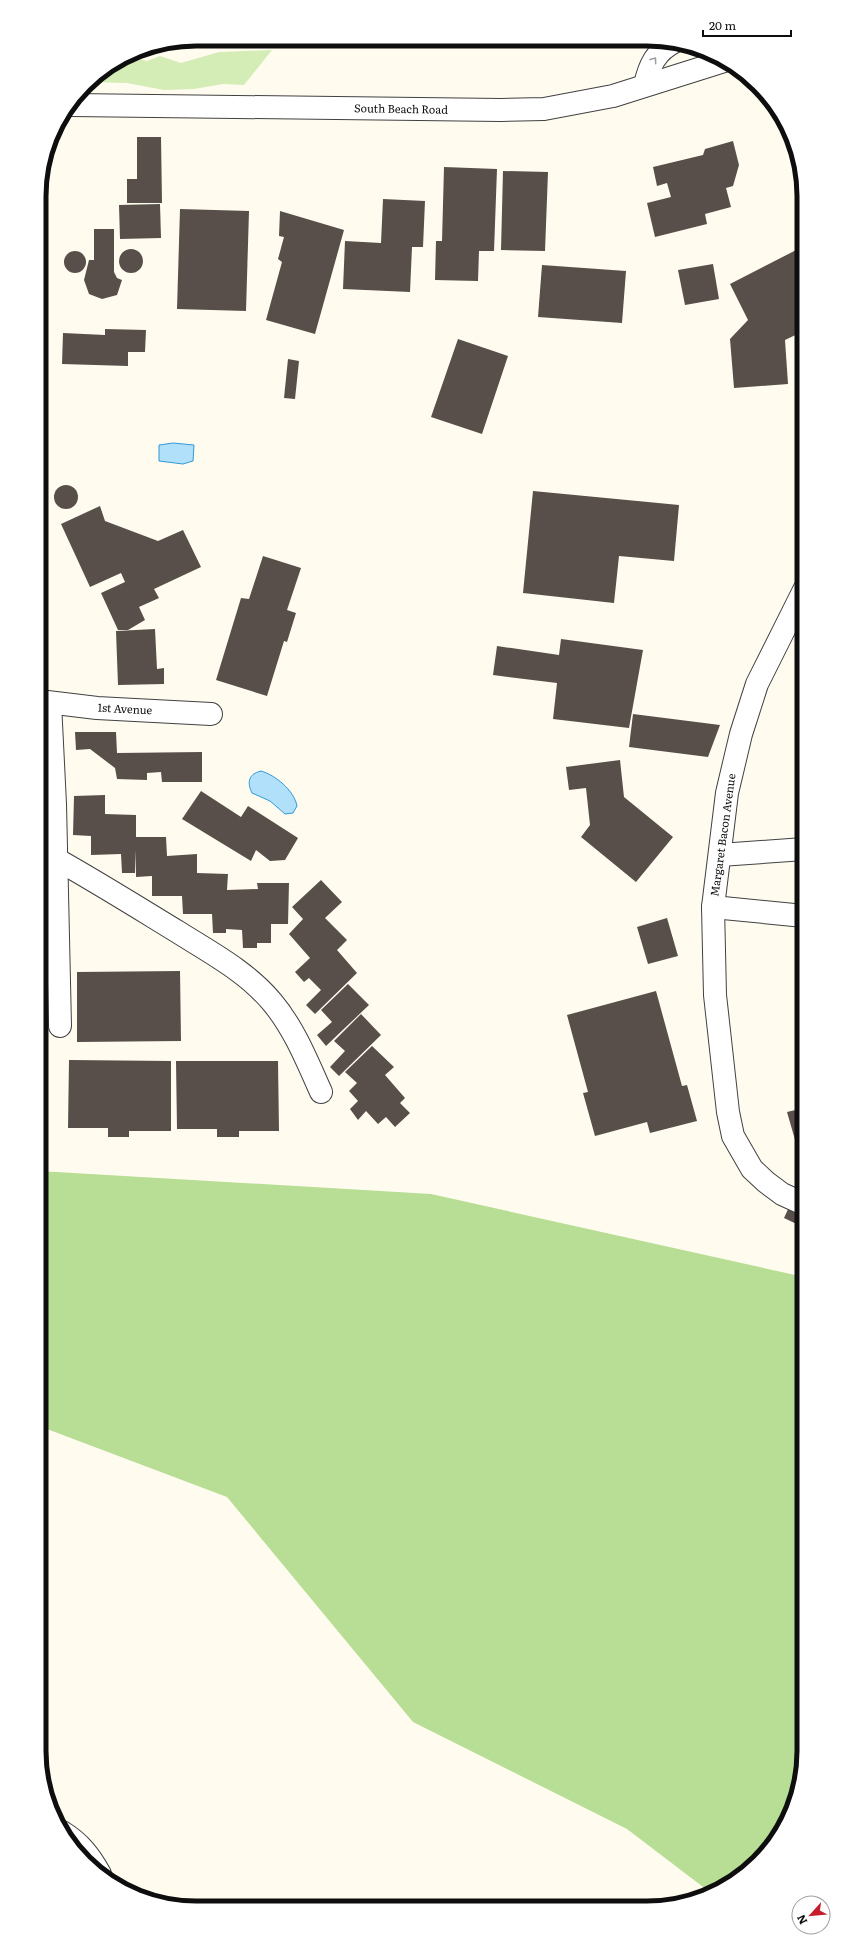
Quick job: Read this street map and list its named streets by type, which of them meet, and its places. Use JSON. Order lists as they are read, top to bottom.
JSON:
{
  "streets": {
    "street": ["South Beach Road", "1st Avenue", "Margaret Bacon Avenue"]
  },
  "scale_bar": "20 m",
  "north": "bottom left"
}
